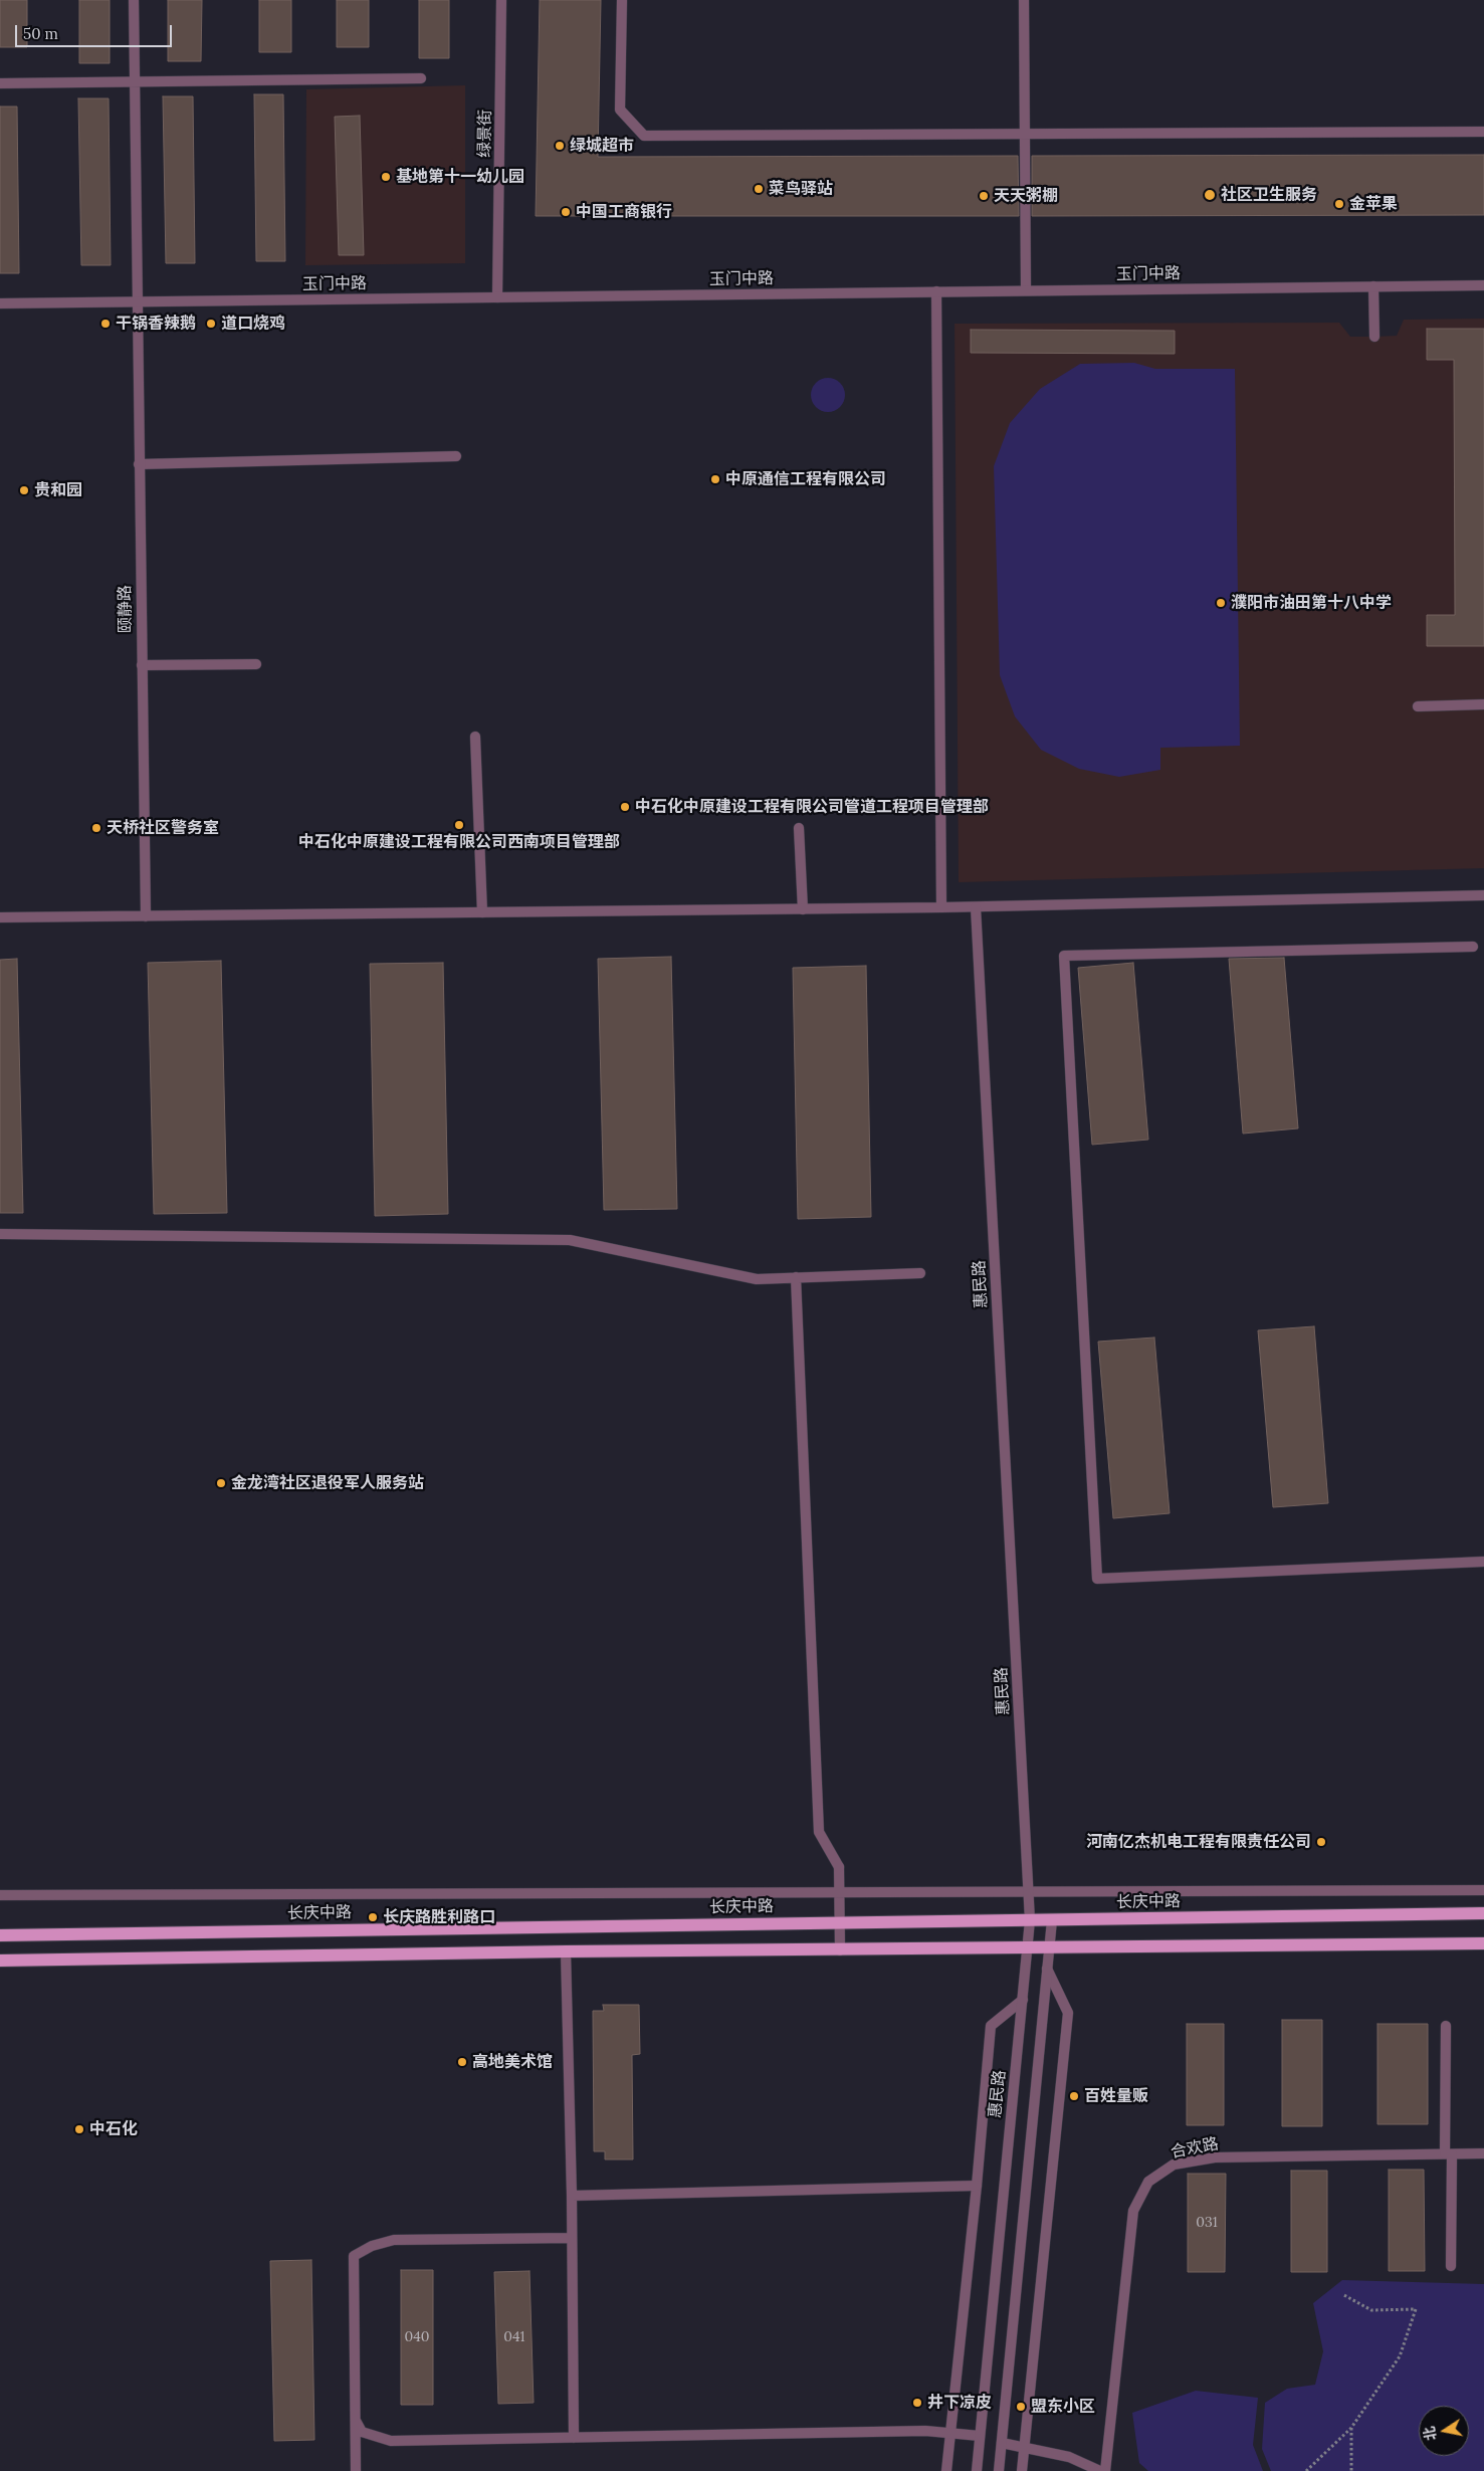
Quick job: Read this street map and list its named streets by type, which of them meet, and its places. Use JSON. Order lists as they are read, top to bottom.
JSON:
{
  "streets": {
    "main road": ["长庆中路"],
    "street": [
      "绿景街",
      "玉门中路",
      "颐静路",
      "惠民路",
      "合欢路"
    ]
  },
  "crossings": [
    ["绿景街", "玉门中路"],
    ["玉门中路", "颐静路"],
    ["惠民路", "长庆中路"]
  ],
  "places": [
    "绿城超市",
    "基地第十一幼儿园",
    "菜鸟驿站",
    "社区卫生服务",
    "天天粥棚",
    "金苹果",
    "中国工商银行",
    "干锅香辣鹅",
    "道口烧鸡",
    "中原通信工程有限公司",
    "贵和园",
    "濮阳市油田第十八中学",
    "中石化中原建设工程有限公司管道工程项目管理部",
    "中石化中原建设工程有限公司西南项目管理部",
    "天桥社区警务室",
    "金龙湾社区退役军人服务站",
    "河南亿杰机电工程有限责任公司",
    "长庆路胜利路口",
    "高地美术馆",
    "百姓量贩",
    "中石化",
    "井下凉皮",
    "盟东小区"
  ],
  "house_numbers": ["031", "040", "041"],
  "scale_bar": "50 m",
  "north": "left"
}
